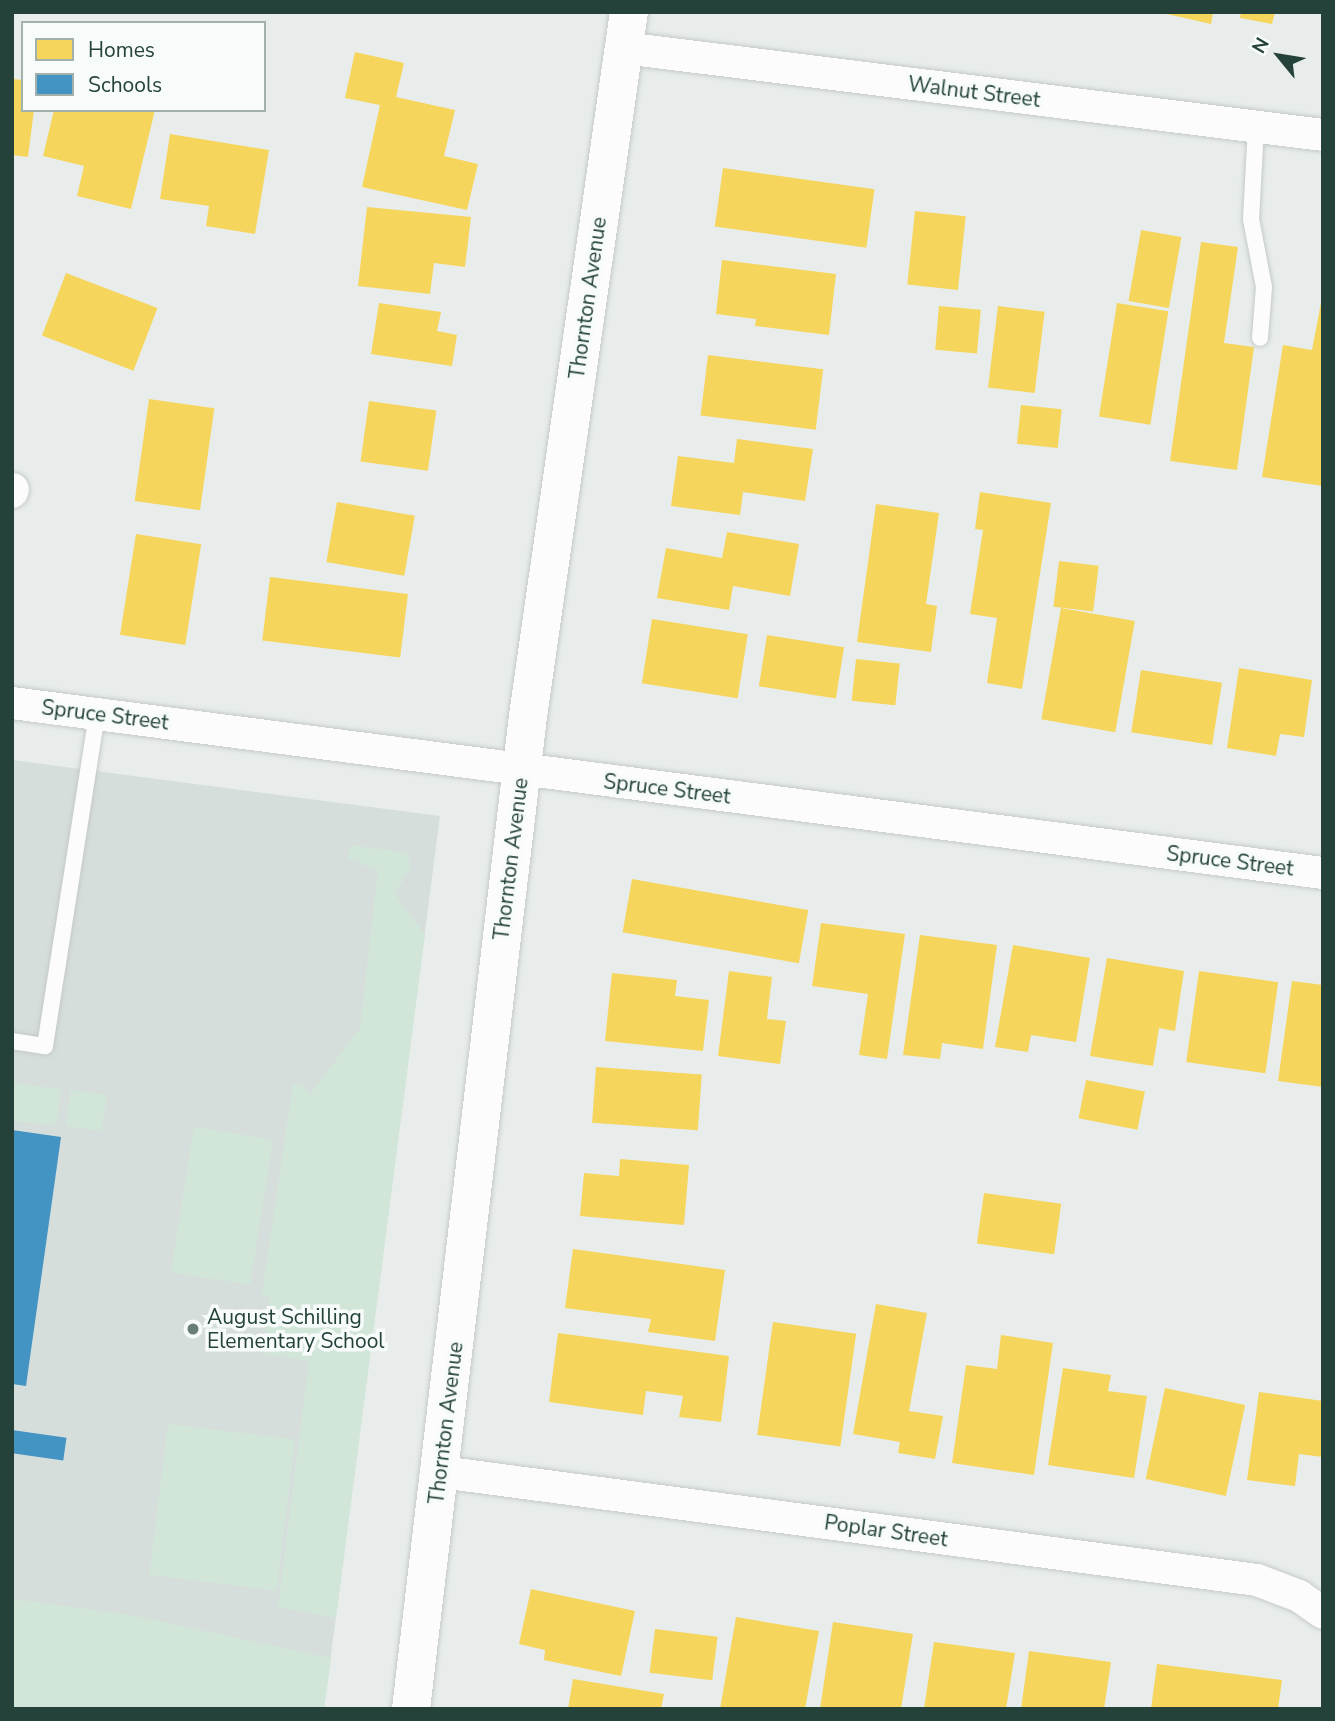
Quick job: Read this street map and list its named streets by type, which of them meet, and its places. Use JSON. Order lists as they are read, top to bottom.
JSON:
{
  "streets": {
    "main road": ["Thornton Avenue"],
    "street": ["Walnut Street", "Spruce Street", "Poplar Street"]
  },
  "crossings": [
    ["Walnut Street", "Thornton Avenue"],
    ["Thornton Avenue", "Spruce Street"],
    ["Thornton Avenue", "Poplar Street"]
  ],
  "places": ["August Schilling Elementary School"],
  "legend": ["Homes", "Schools"],
  "north": "top left"
}
